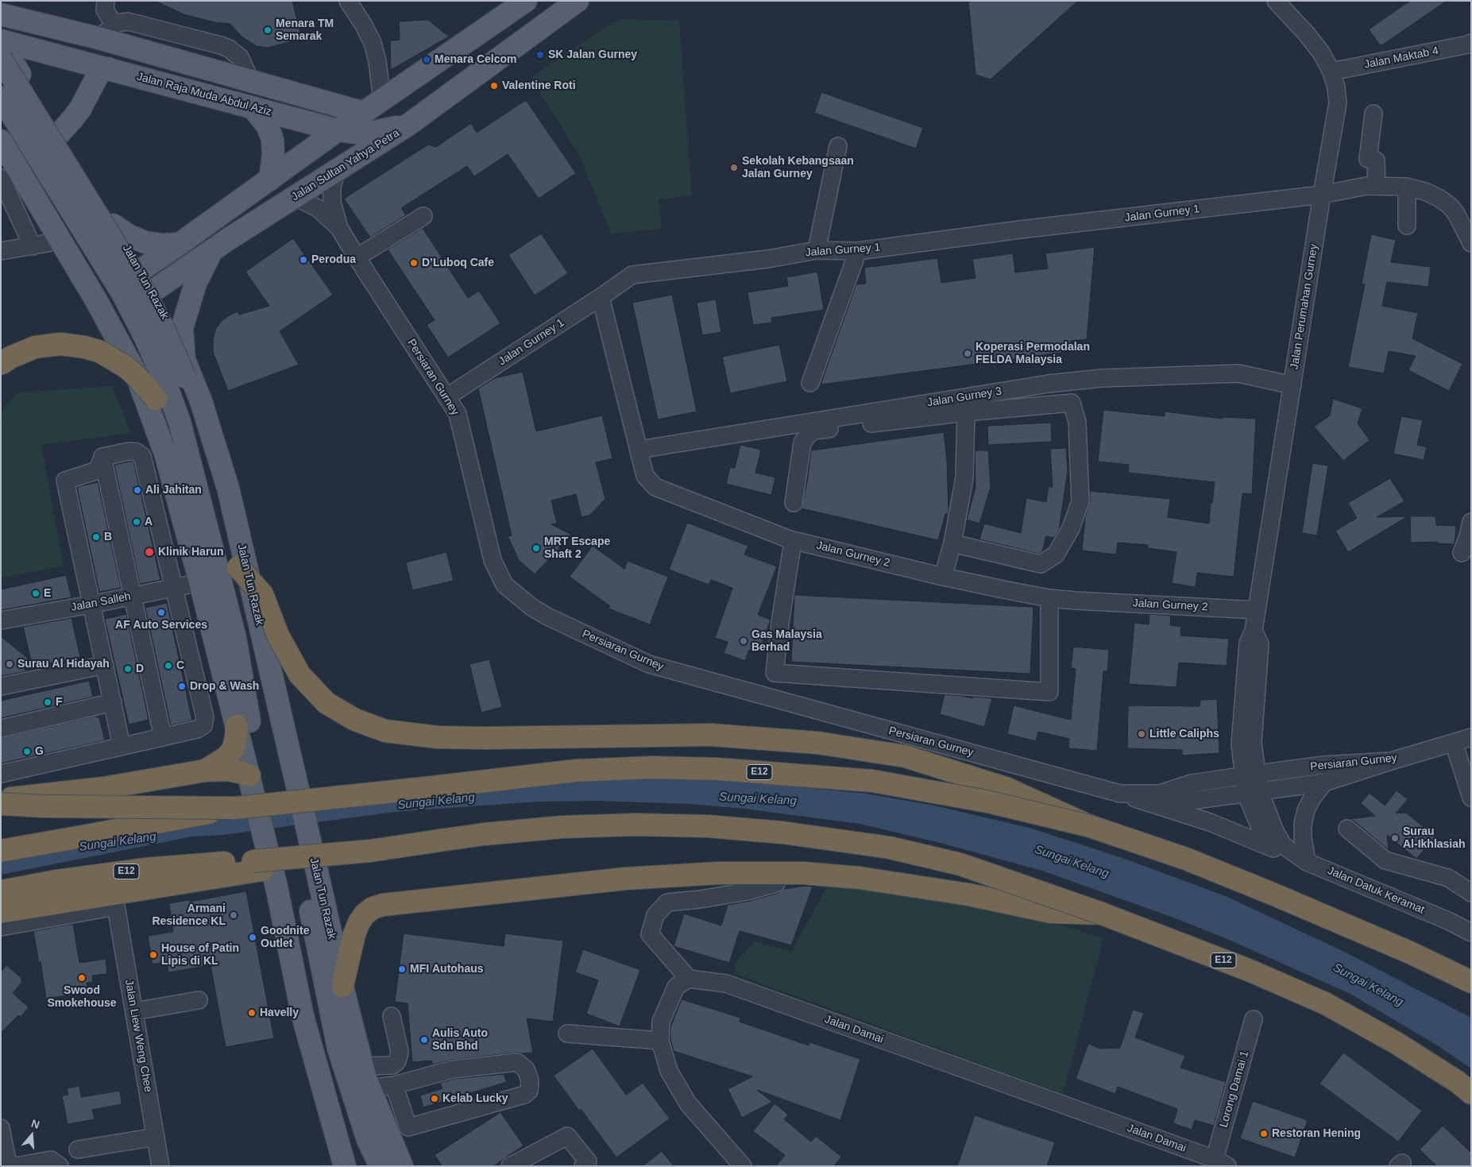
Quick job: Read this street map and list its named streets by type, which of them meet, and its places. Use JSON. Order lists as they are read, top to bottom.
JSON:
{
  "streets": {
    "highway": ["E12"],
    "main road": ["Jalan Raja Muda Abdul Aziz", "Jalan Sultan Yahya Petra", "Jalan Tun Razak"],
    "street": [
      "Jalan Maktab 4",
      "Jalan Gurney 1",
      "Jalan Perumahan Gurney",
      "Persiaran Gurney",
      "Jalan Gurney 3",
      "Jalan Gurney 2",
      "Jalan Salleh",
      "Jalan Datuk Keramat",
      "Jalan Damai",
      "Jalan Liew Weng Chee",
      "Lorong Damai 1"
    ]
  },
  "crossings": [
    ["Jalan Maktab 4", "Jalan Perumahan Gurney"],
    ["Jalan Raja Muda Abdul Aziz", "Jalan Sultan Yahya Petra"],
    ["Jalan Raja Muda Abdul Aziz", "Jalan Tun Razak"],
    ["Jalan Sultan Yahya Petra", "Jalan Tun Razak"],
    ["Jalan Sultan Yahya Petra", "Persiaran Gurney"],
    ["Jalan Gurney 1", "Jalan Perumahan Gurney"],
    ["Jalan Gurney 1", "Persiaran Gurney"],
    ["Jalan Gurney 1", "Jalan Gurney 2"],
    ["Jalan Perumahan Gurney", "Persiaran Gurney"],
    ["Jalan Perumahan Gurney", "Jalan Gurney 3"],
    ["Jalan Perumahan Gurney", "Jalan Gurney 2"],
    ["Jalan Perumahan Gurney", "Jalan Datuk Keramat"],
    ["Persiaran Gurney", "Jalan Datuk Keramat"],
    ["Jalan Gurney 3", "Jalan Gurney 2"],
    ["Jalan Damai", "Lorong Damai 1"]
  ],
  "water": ["Sungai Kelang"],
  "places": [
    "Menara TM Semarak",
    "SK Jalan Gurney",
    "Menara Celcom",
    "Valentine Roti",
    "Sekolah Kebangsaan Jalan Gurney",
    "Perodua",
    "D’Luboq Cafe",
    "Koperasi Permodalan FELDA Malaysia",
    "Ali Jahitan",
    "A",
    "B",
    "MRT Escape Shaft 2",
    "Klinik Harun",
    "E",
    "AF Auto Services",
    "Gas Malaysia Berhad",
    "Surau Al Hidayah",
    "C",
    "D",
    "Drop & Wash",
    "F",
    "Little Caliphs",
    "G",
    "Surau Al-Ikhlasiah",
    "Armani Residence KL",
    "Goodnite Outlet",
    "House of Patin Lipis di KL",
    "MFI Autohaus",
    "Swood Smokehouse",
    "Havelly",
    "Aulis Auto Sdn Bhd",
    "Kelab Lucky",
    "Restoran Hening"
  ],
  "north": "top"
}
